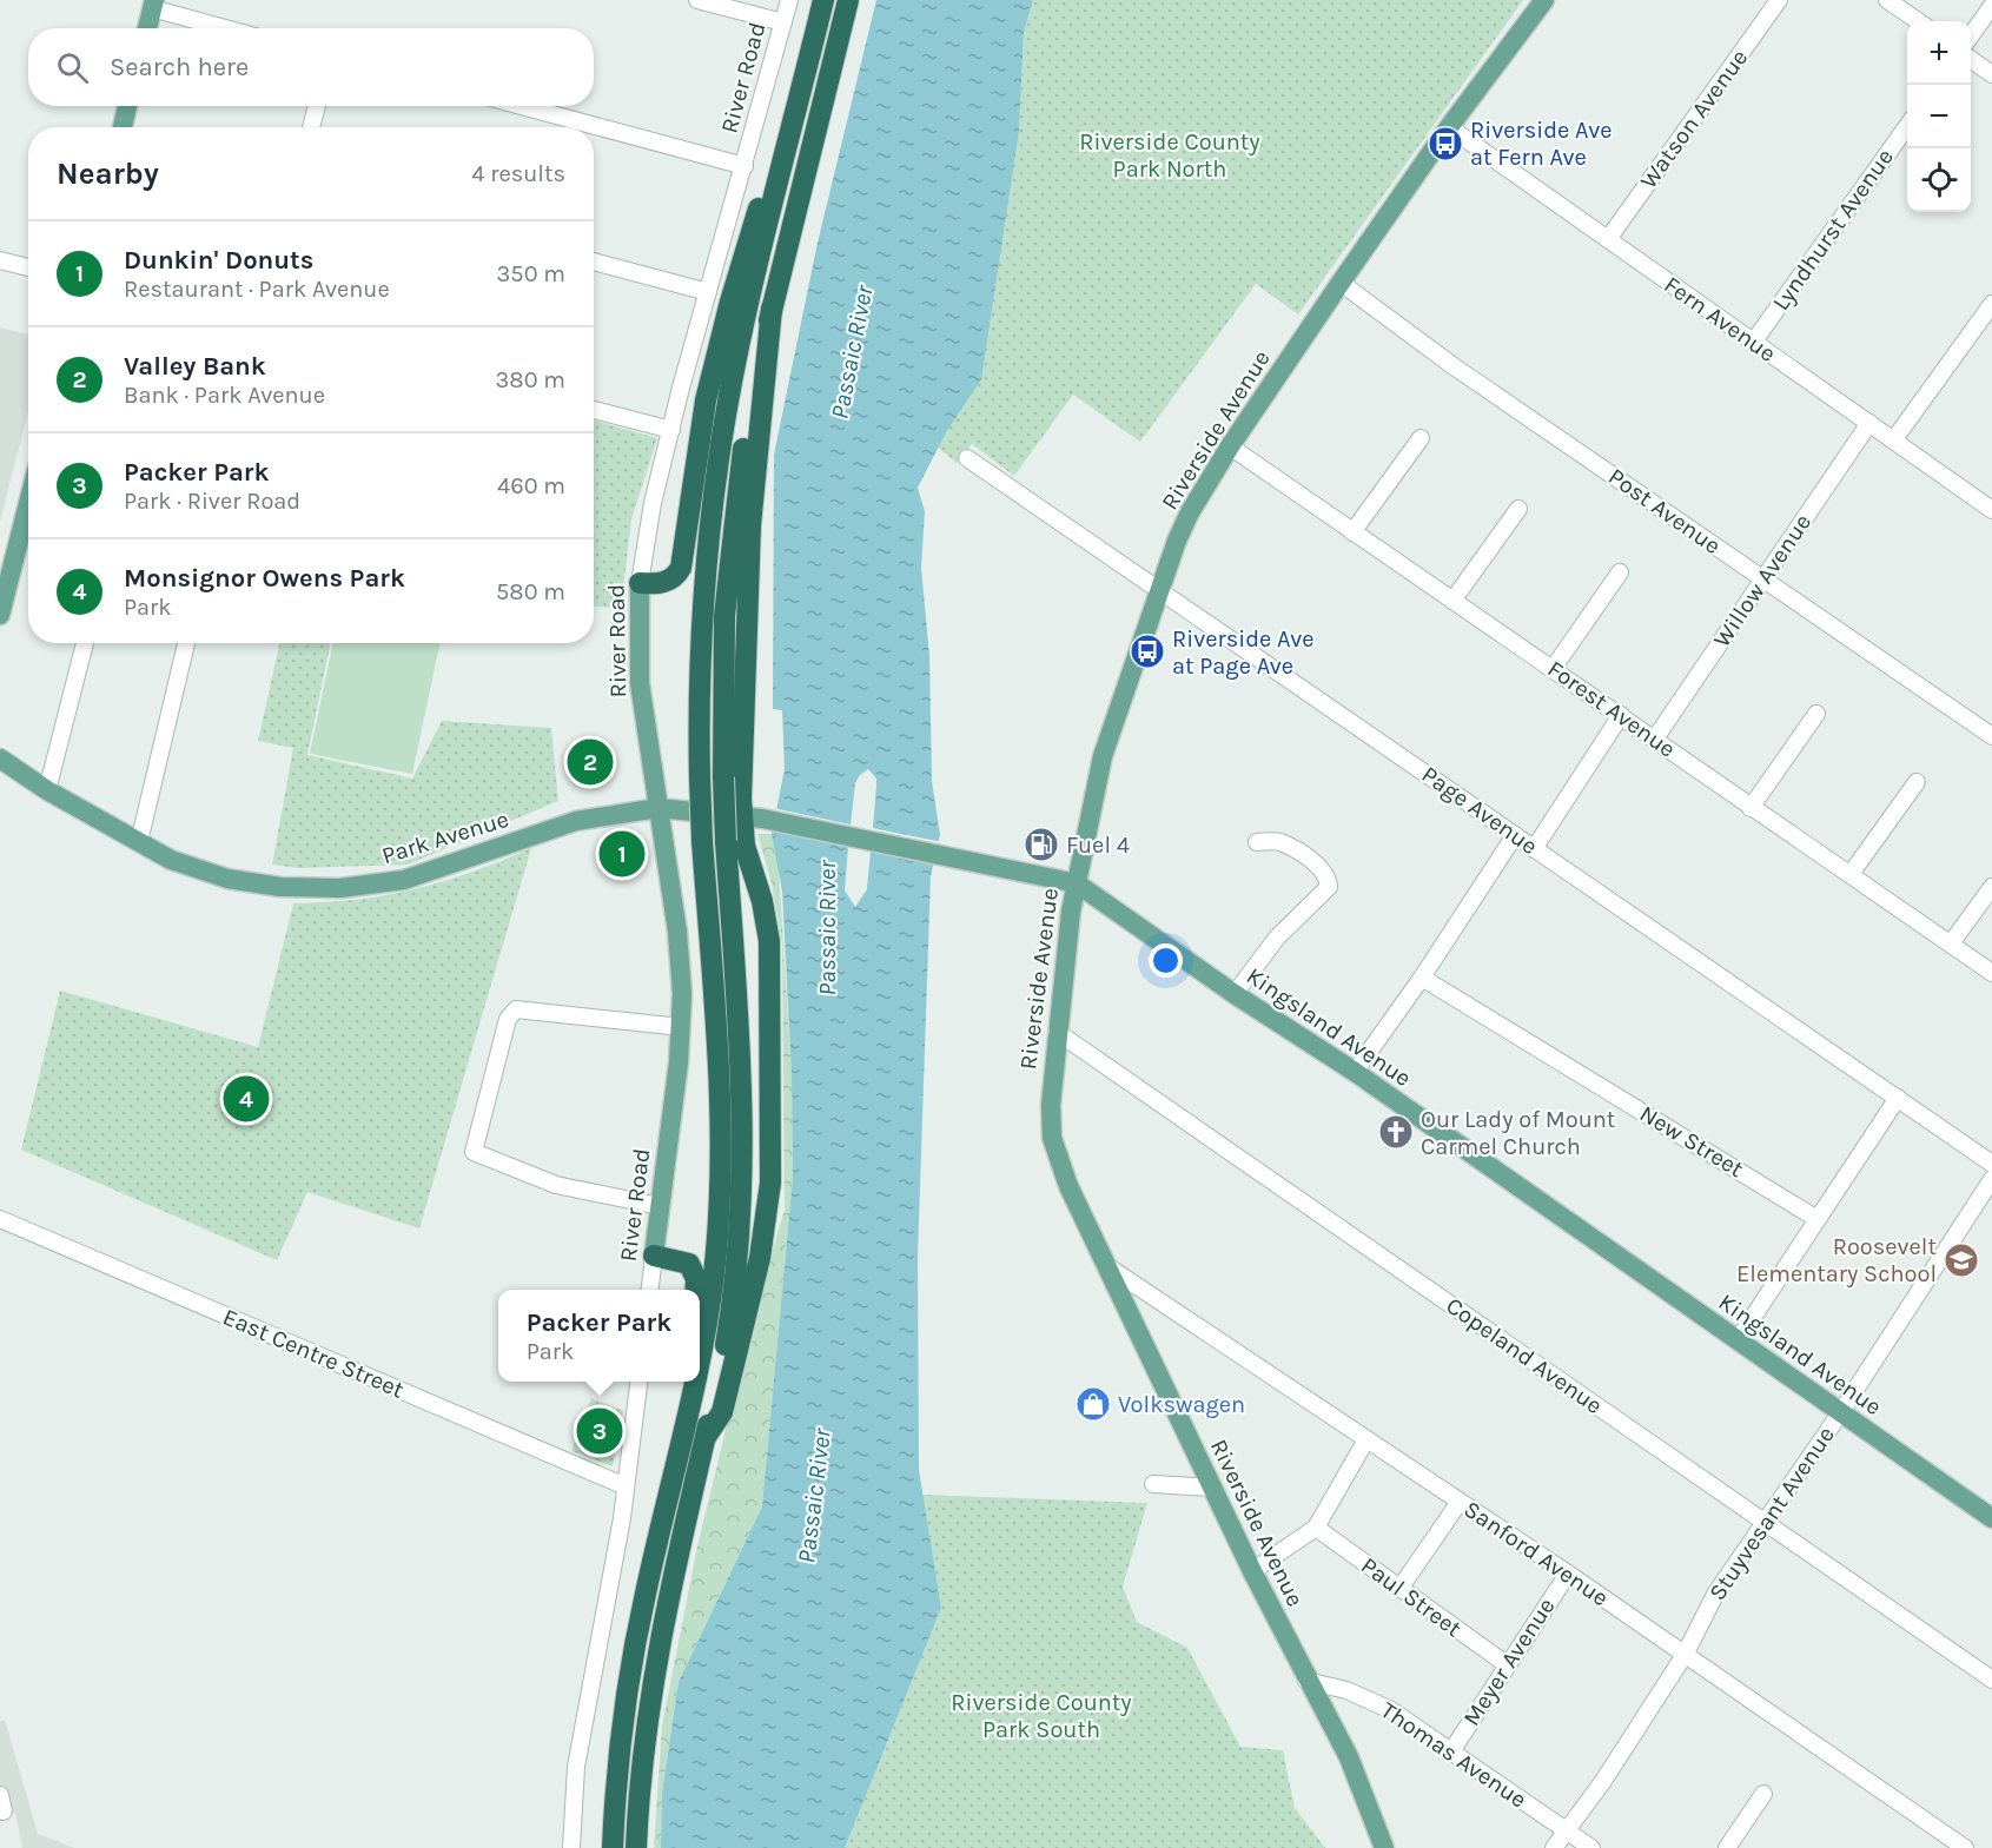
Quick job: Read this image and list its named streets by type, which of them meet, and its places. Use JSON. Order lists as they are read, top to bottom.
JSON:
{
  "streets": {
    "main road": [
      "River Road",
      "Riverside Avenue",
      "Park Avenue",
      "Kingsland Avenue"
    ],
    "street": [
      "Watson Avenue",
      "Lyndhurst Avenue",
      "Fern Avenue",
      "Post Avenue",
      "Willow Avenue",
      "Forest Avenue",
      "Page Avenue",
      "New Street",
      "East Centre Street",
      "Copeland Avenue",
      "Stuyvesant Avenue",
      "Sanford Avenue",
      "Paul Street",
      "Meyer Avenue",
      "Thomas Avenue"
    ]
  },
  "crossings": [
    ["River Road", "Park Avenue"],
    ["Watson Avenue", "Fern Avenue"],
    ["Lyndhurst Avenue", "Fern Avenue"],
    ["Fern Avenue", "Riverside Avenue"],
    ["Fern Avenue", "Willow Avenue"],
    ["Riverside Avenue", "Post Avenue"],
    ["Riverside Avenue", "Forest Avenue"],
    ["Riverside Avenue", "Page Avenue"],
    ["Riverside Avenue", "Kingsland Avenue"],
    ["Riverside Avenue", "Copeland Avenue"],
    ["Riverside Avenue", "Sanford Avenue"],
    ["Riverside Avenue", "Thomas Avenue"],
    ["Post Avenue", "Willow Avenue"],
    ["Willow Avenue", "Forest Avenue"],
    ["Park Avenue", "Kingsland Avenue"],
    ["Kingsland Avenue", "Stuyvesant Avenue"],
    ["Copeland Avenue", "Stuyvesant Avenue"],
    ["Stuyvesant Avenue", "Sanford Avenue"],
    ["Stuyvesant Avenue", "Thomas Avenue"],
    ["Sanford Avenue", "Meyer Avenue"],
    ["Paul Street", "Meyer Avenue"],
    ["Meyer Avenue", "Thomas Avenue"]
  ],
  "water": ["Passaic River"],
  "parks": ["Riverside County Park North", "Riverside County Park South"],
  "places": {
    "bus stop": ["Riverside Ave at Fern Ave", "Riverside Ave at Page Ave"],
    "fuel station": ["Fuel 4"],
    "church": ["Our Lady of Mount Carmel Church"],
    "school or university": ["Roosevelt Elementary School"],
    "shop": ["Volkswagen"]
  },
  "page": {
    "map_buttons": ["+", "−"],
    "search": "Search here",
    "heading": ["Nearby", "4 results"],
    "list": [
      {
        "mark": "1",
        "name": "Dunkin' Donuts",
        "note": "Restaurant · Park Avenue",
        "value": "350 m"
      },
      {
        "mark": "2",
        "name": "Valley Bank",
        "note": "Bank · Park Avenue",
        "value": "380 m"
      },
      {
        "mark": "3",
        "name": "Packer Park",
        "note": "Park · River Road",
        "value": "460 m"
      },
      {
        "mark": "4",
        "name": "Monsignor Owens Park",
        "note": "Park",
        "value": "580 m"
      }
    ],
    "pins": [
      "2",
      "1",
      "4",
      "3"
    ],
    "popup": ["Packer Park", "Park"]
  }
}
